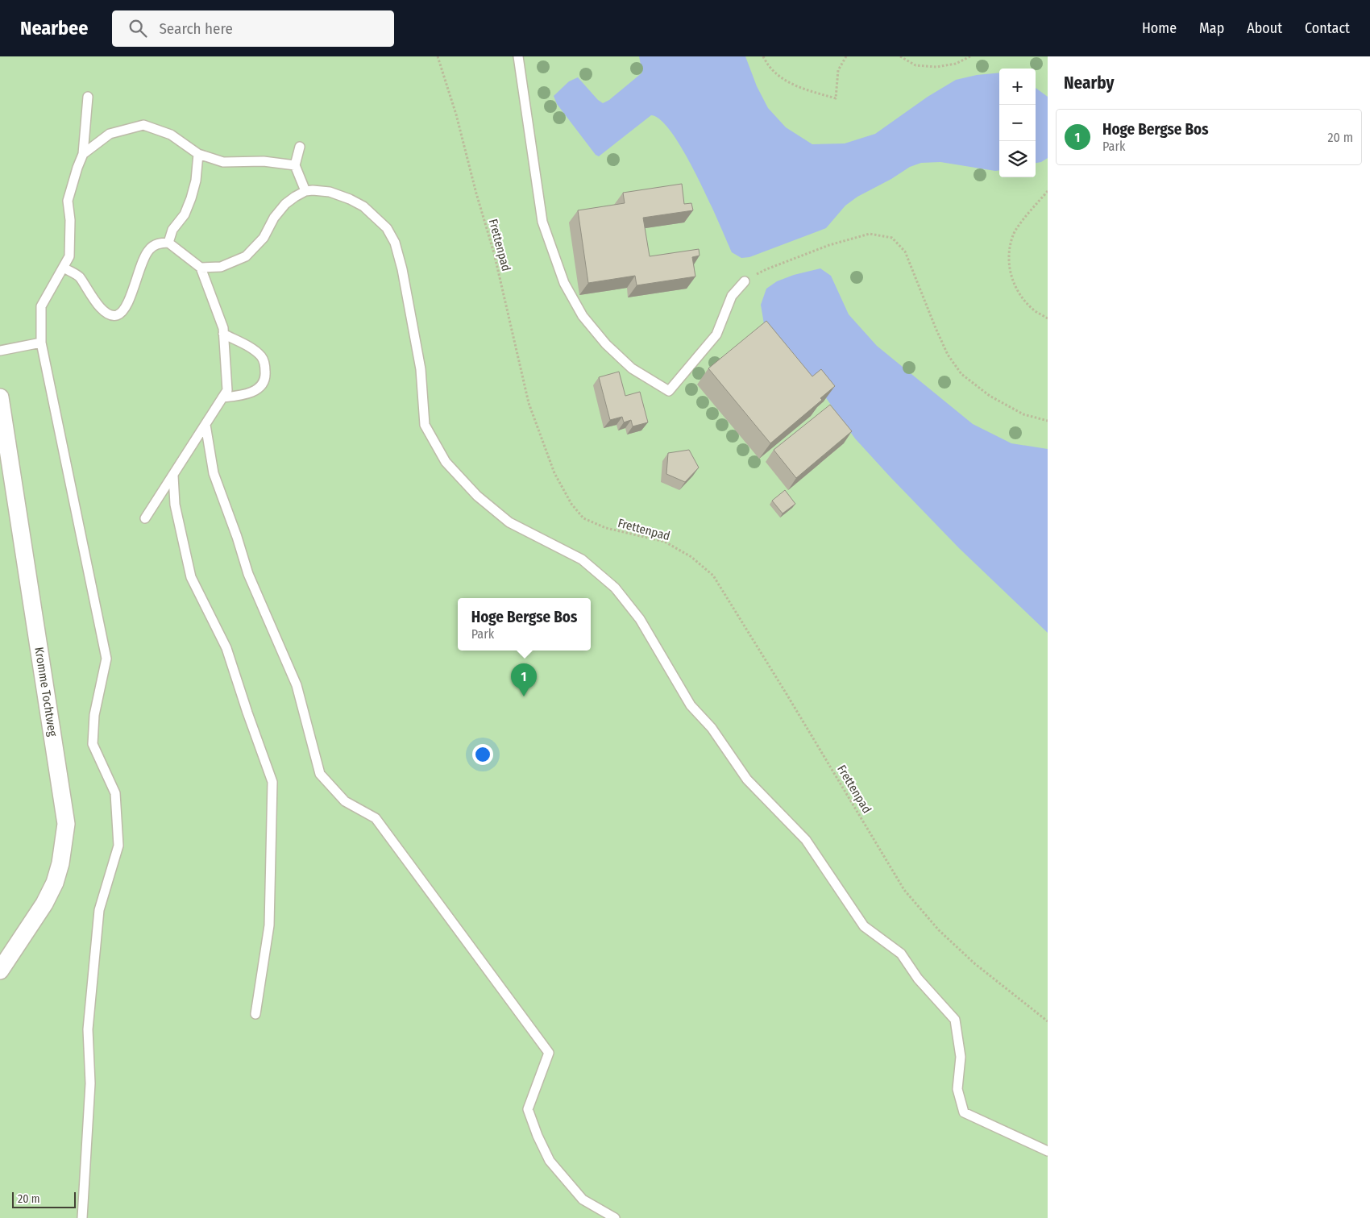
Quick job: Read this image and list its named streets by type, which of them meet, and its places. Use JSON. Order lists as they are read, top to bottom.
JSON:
{
  "streets": {
    "street": ["Kromme Tochtweg"],
    "path": ["Frettenpad"]
  },
  "scale_bar": "20 m",
  "page": {
    "header": "Nearbee",
    "search": "Search here",
    "nav": [
      "Home",
      "Map",
      "About",
      "Contact"
    ],
    "heading": "Nearby",
    "map_buttons": ["+", "−"],
    "list": [
      {
        "mark": "1",
        "name": "Hoge Bergse Bos",
        "note": "Park",
        "value": "20 m"
      }
    ],
    "popup": ["Hoge Bergse Bos", "Park"],
    "pins": "1",
    "scale": "20 m"
  }
}
